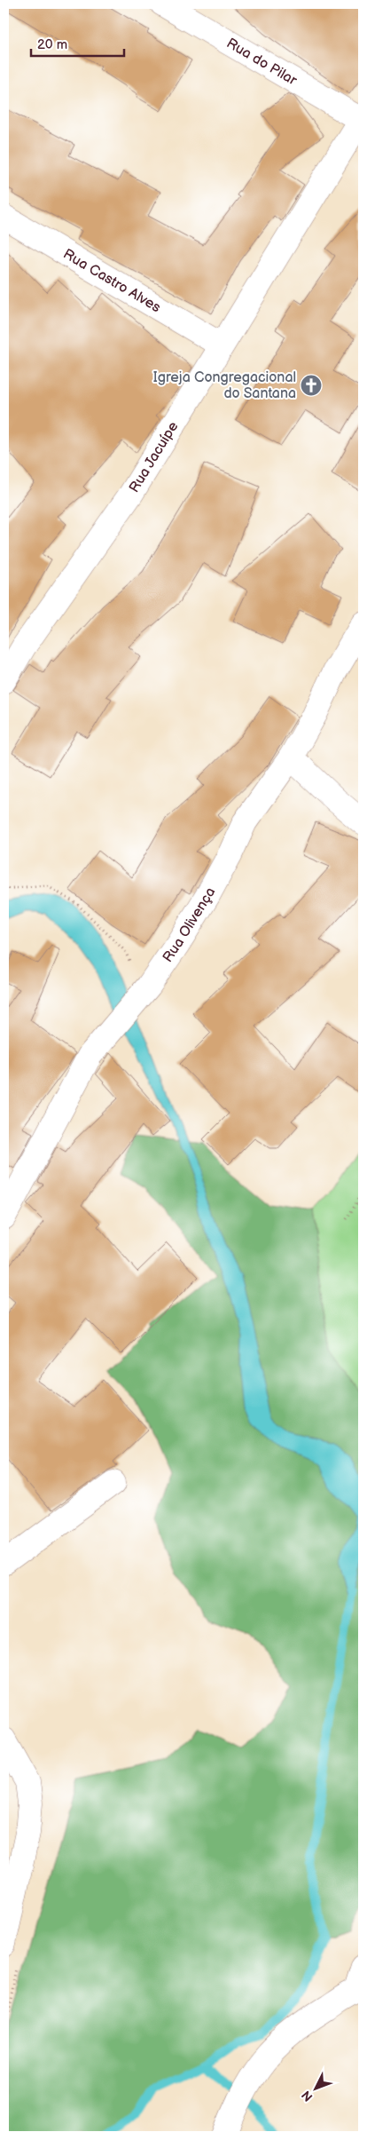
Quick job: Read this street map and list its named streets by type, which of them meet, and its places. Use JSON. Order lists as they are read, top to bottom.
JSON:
{
  "streets": {
    "street": [
      "Rua do Pilar",
      "Rua Castro Alves",
      "Rua Jacuípe",
      "Rua Olivença"
    ]
  },
  "crossings": [
    ["Rua do Pilar", "Rua Jacuípe"],
    ["Rua Castro Alves", "Rua Jacuípe"]
  ],
  "places": {
    "church": ["Igreja Congregacional do Santana"]
  },
  "scale_bar": "20 m",
  "north": "bottom left"
}
